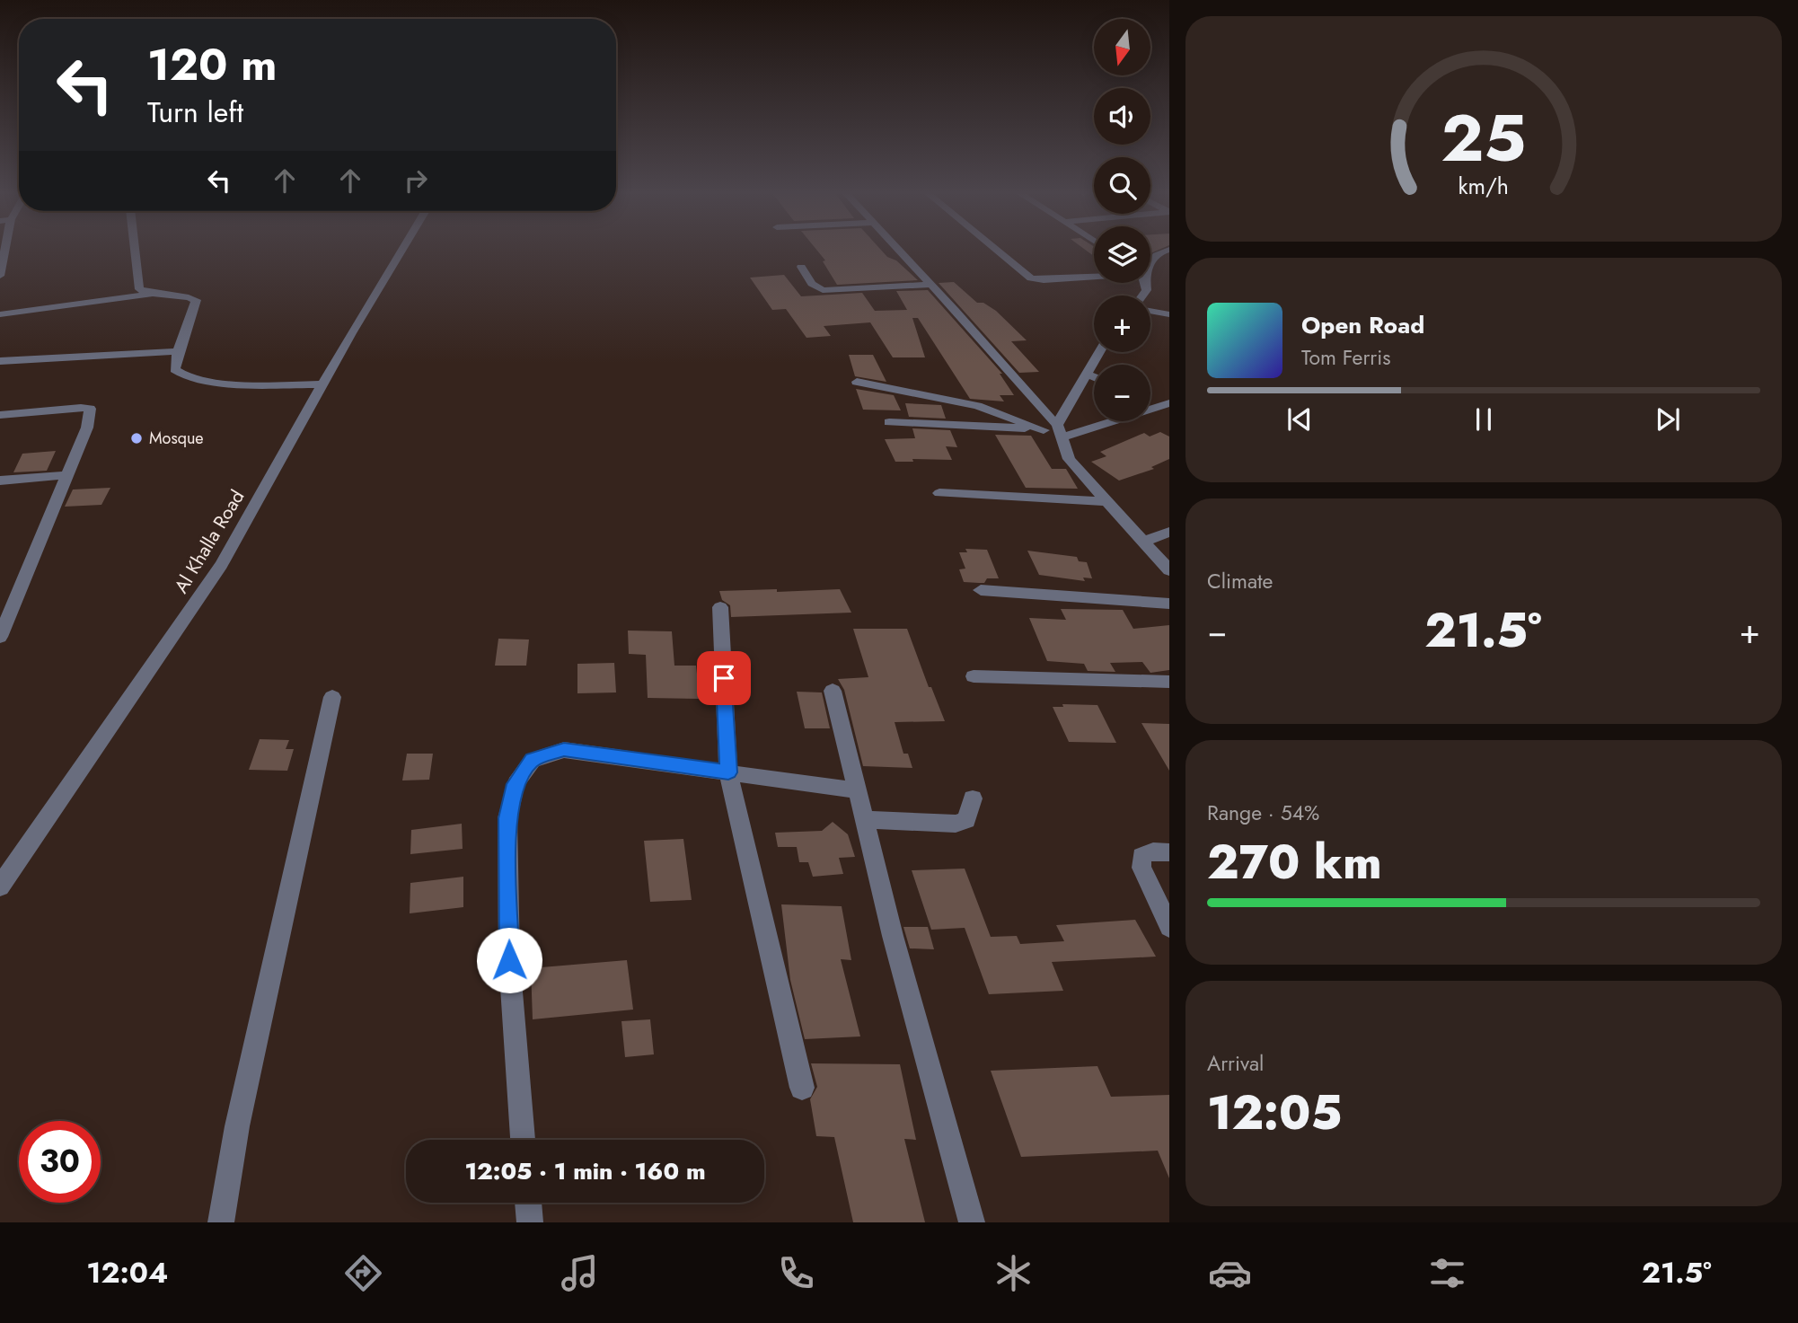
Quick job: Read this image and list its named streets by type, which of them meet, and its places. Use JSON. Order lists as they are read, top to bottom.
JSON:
{
  "streets": {
    "street": ["Al Khalla Road"]
  },
  "places": ["Mosque"],
  "north": "bottom",
  "page": {
    "map_buttons": ["+", "−"],
    "turn": ["120 m", "Turn left"],
    "song": ["Open Road", "Tom Ferris"],
    "tile": [
      "Climate",
      ["Range · 54%", "270 km"],
      ["Arrival", "12:05"]
    ],
    "heat": ["−", "21.5°", "+"],
    "limit": "30",
    "trip": "12:05 · 1 min · 160 m",
    "tabs": ["12:04", "21.5°"],
    "gauge": ["25", "km/h"]
  }
}
